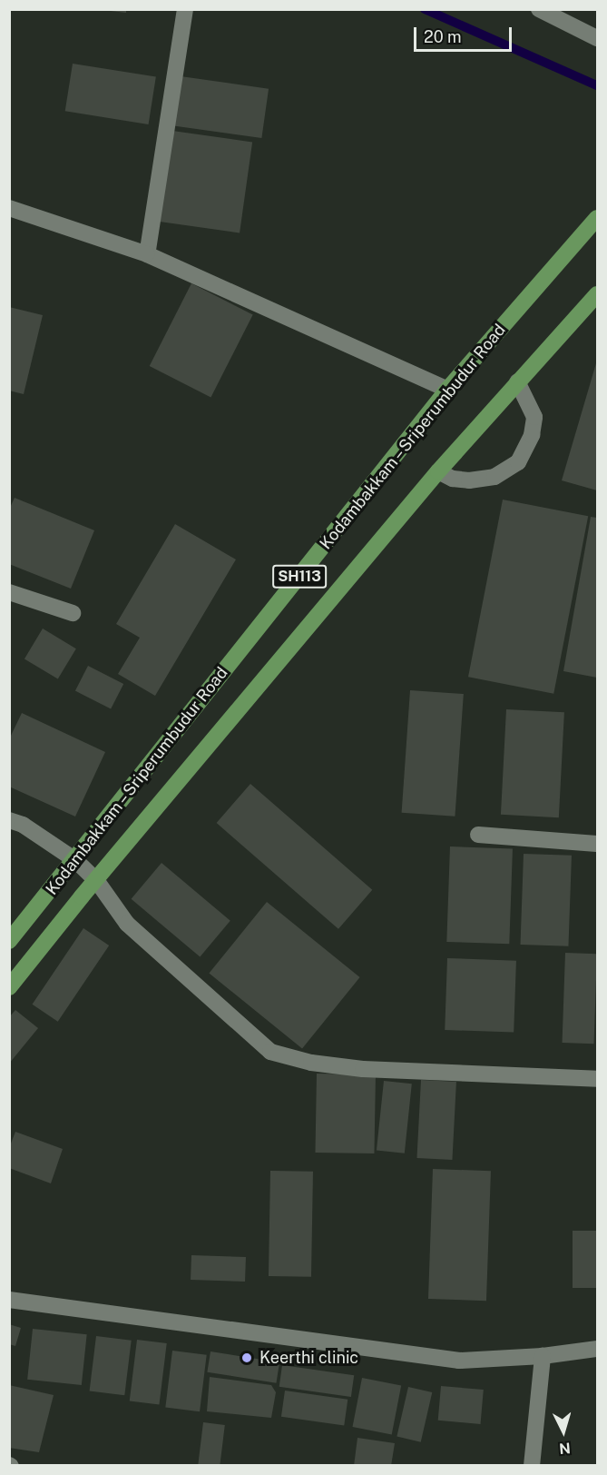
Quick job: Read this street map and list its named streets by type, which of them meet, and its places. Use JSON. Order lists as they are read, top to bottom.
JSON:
{
  "streets": {
    "main road": ["Kodambakkam – Sriperumbudur Road", "SH113"]
  },
  "places": ["Keerthi clinic"],
  "scale_bar": "20 m",
  "north": "bottom"
}
